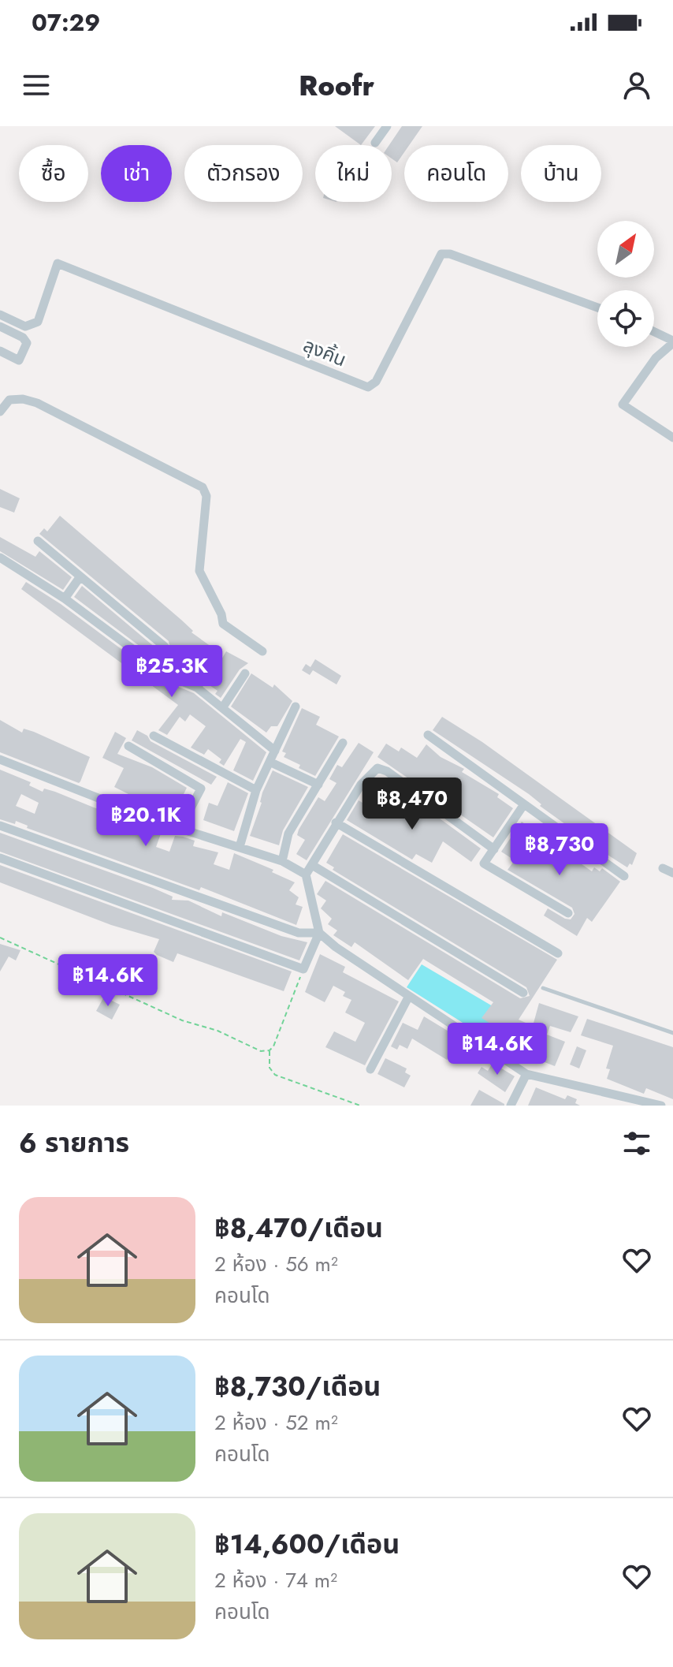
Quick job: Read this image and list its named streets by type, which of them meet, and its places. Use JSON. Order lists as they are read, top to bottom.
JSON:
{
  "streets": {
    "street": ["ลุงคิ้น"]
  },
  "north": "top right",
  "page": {
    "status": "07:29",
    "header": "Roofr",
    "chip": [
      "ซื้อ",
      "เช่า",
      "ตัวกรอง",
      "ใหม่",
      "คอนโด",
      "บ้าน"
    ],
    "price": [
      "฿25.3K",
      "฿8,470",
      "฿20.1K",
      "฿8,730",
      "฿14.6K",
      "฿14.6K"
    ],
    "heading": "6 รายการ",
    "list": [
      {
        "name": "฿8,470/เดือน",
        "note": "2 ห้อง · 56 m² · คอนโด"
      },
      {
        "name": "฿8,730/เดือน",
        "note": "2 ห้อง · 52 m² · คอนโด"
      },
      {
        "name": "฿14,600/เดือน",
        "note": "2 ห้อง · 74 m² · คอนโด"
      }
    ]
  }
}
